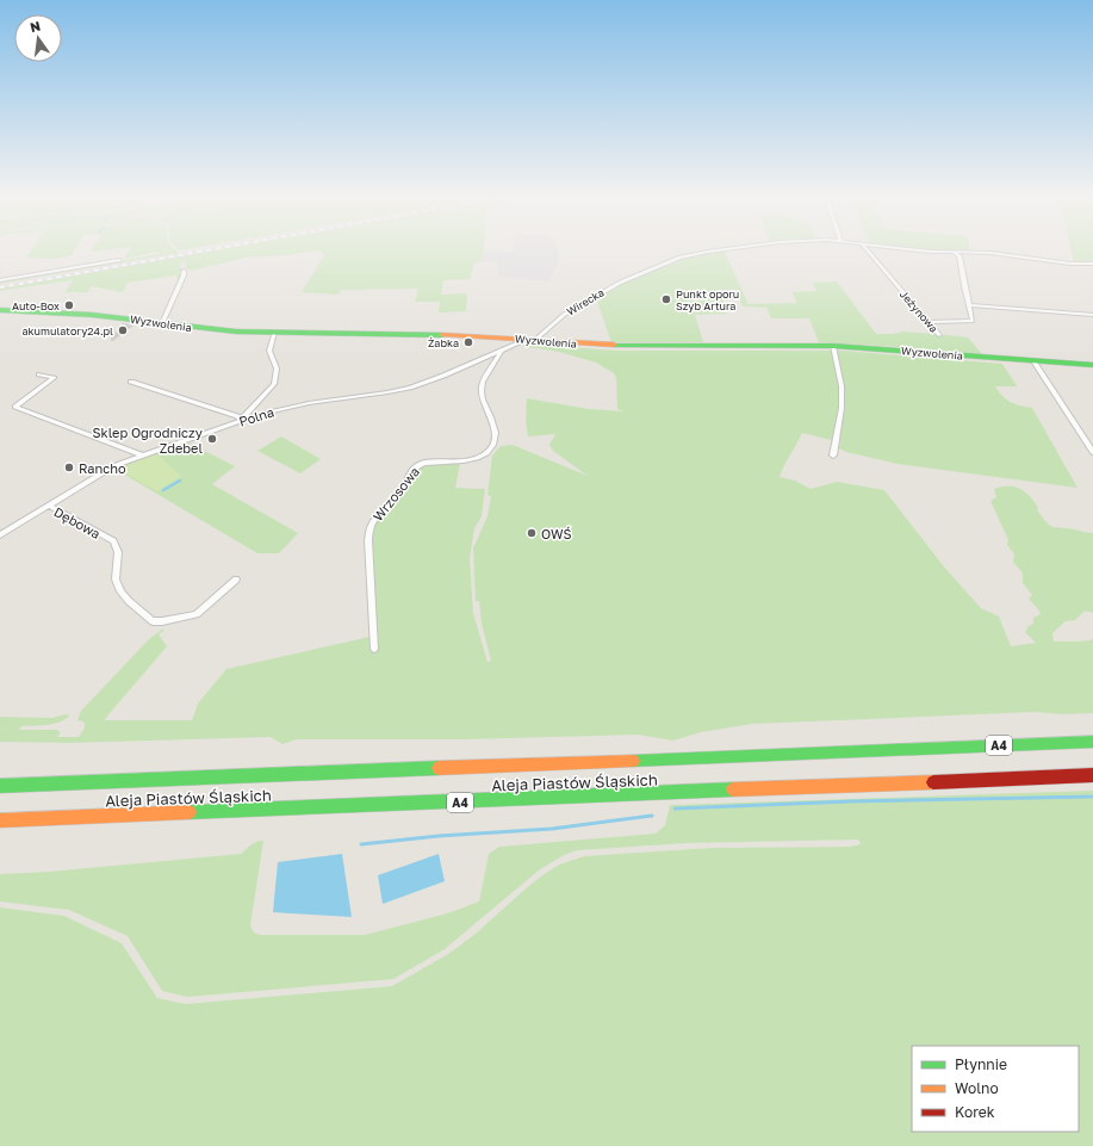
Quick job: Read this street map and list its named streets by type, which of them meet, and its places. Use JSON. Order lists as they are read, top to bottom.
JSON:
{
  "streets": {
    "main road": ["Wyzwolenia", "A4", "Aleja Piastów Śląskich"],
    "street": [
      "Wirecka",
      "Jeżynowa",
      "Polna",
      "Wrzosowa",
      "Dębowa"
    ]
  },
  "crossings": [
    ["Wirecka", "Wyzwolenia"],
    ["Wirecka", "Polna"],
    ["Wyzwolenia", "Polna"],
    ["Polna", "Wrzosowa"],
    ["Polna", "Dębowa"]
  ],
  "places": [
    "Punkt oporu Szyb Artura",
    "Auto-Box",
    "akumulatory24.pl",
    "Żabka",
    "Sklep Ogrodniczy Zdebel",
    "Rancho",
    "OWŚ"
  ],
  "legend": ["Płynnie", "Wolno", "Korek"],
  "north": "top"
}
